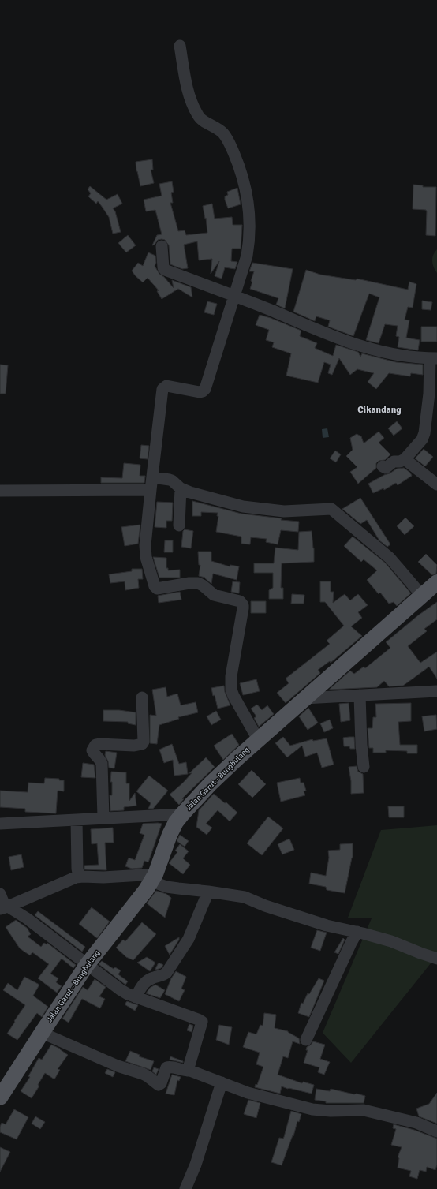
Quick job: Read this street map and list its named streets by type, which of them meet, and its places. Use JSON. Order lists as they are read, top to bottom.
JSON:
{
  "streets": {
    "main road": ["Jalan Garut - Bungbulang"]
  },
  "districts": ["Cikandang"]
}
